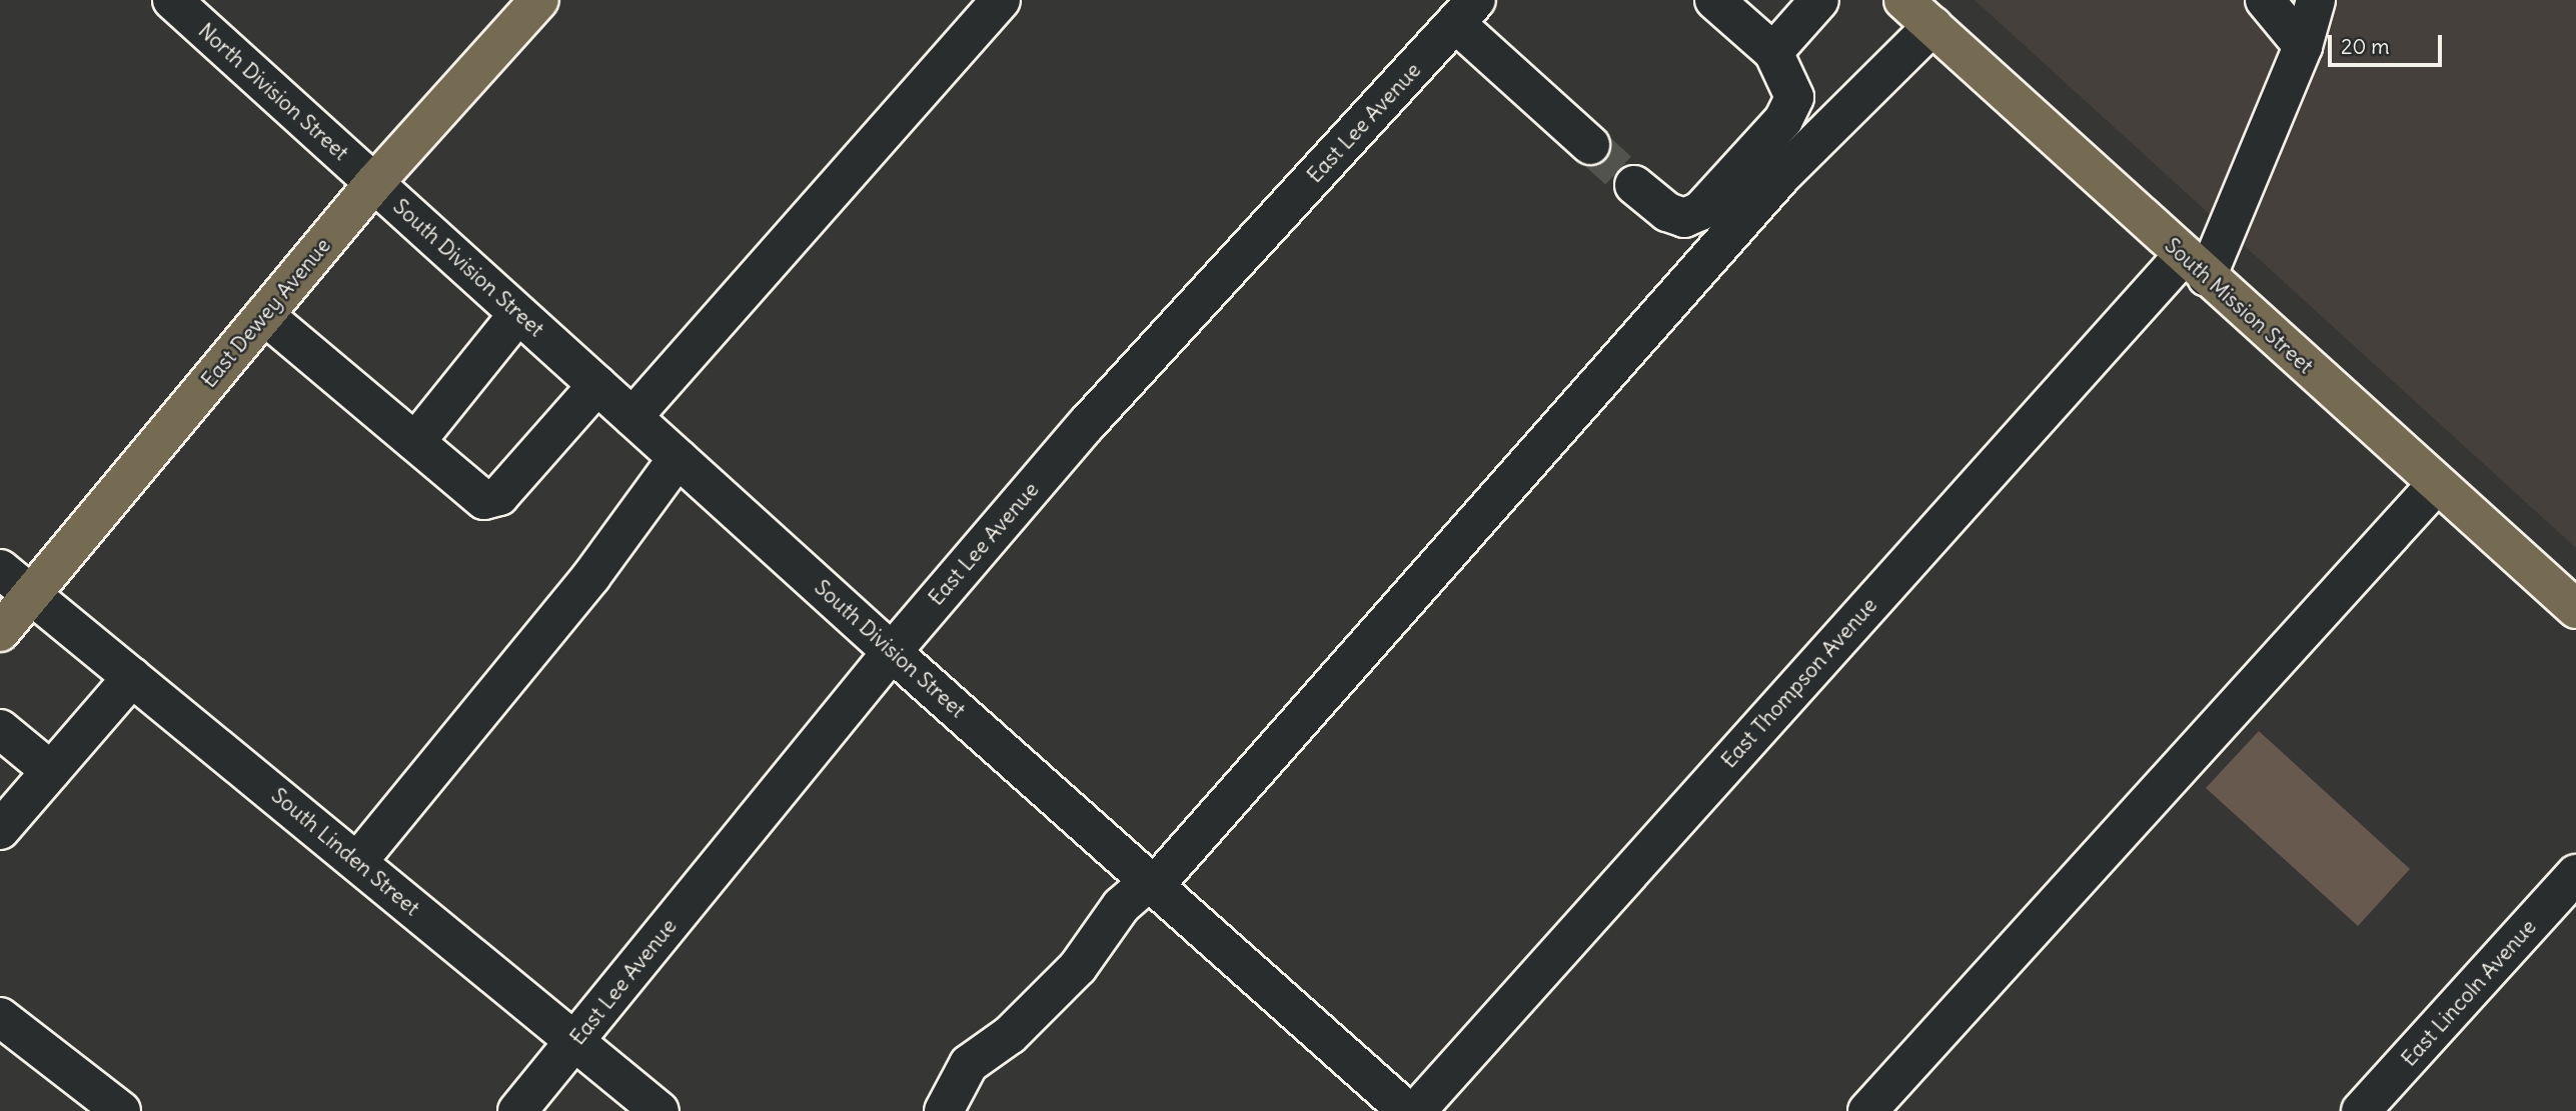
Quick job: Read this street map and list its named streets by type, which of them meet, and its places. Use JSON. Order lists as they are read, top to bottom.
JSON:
{
  "streets": {
    "main road": ["South Mission Street", "East Dewey Avenue"],
    "street": [
      "North Division Street",
      "East Lee Avenue",
      "South Division Street",
      "East Thompson Avenue",
      "South Linden Street",
      "East Lincoln Avenue"
    ]
  },
  "crossings": [
    ["North Division Street", "South Division Street"],
    ["North Division Street", "East Dewey Avenue"],
    ["East Lee Avenue", "South Division Street"],
    ["East Lee Avenue", "South Linden Street"],
    ["South Division Street", "East Dewey Avenue"],
    ["South Mission Street", "East Thompson Avenue"],
    ["East Dewey Avenue", "South Linden Street"]
  ],
  "scale_bar": "20 m"
}
